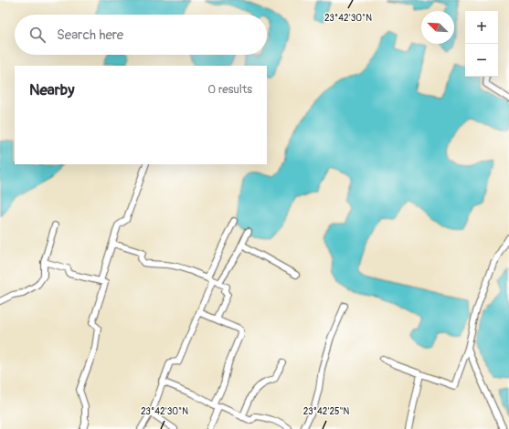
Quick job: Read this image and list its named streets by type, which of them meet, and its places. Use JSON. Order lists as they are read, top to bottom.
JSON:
{
  "north": "top left",
  "page": {
    "map_buttons": ["+", "−"],
    "search": "Search here",
    "heading": ["Nearby", "0 results"]
  },
  "coordinates": ["23°42'30\"N", "23°42'25\"N"]
}
